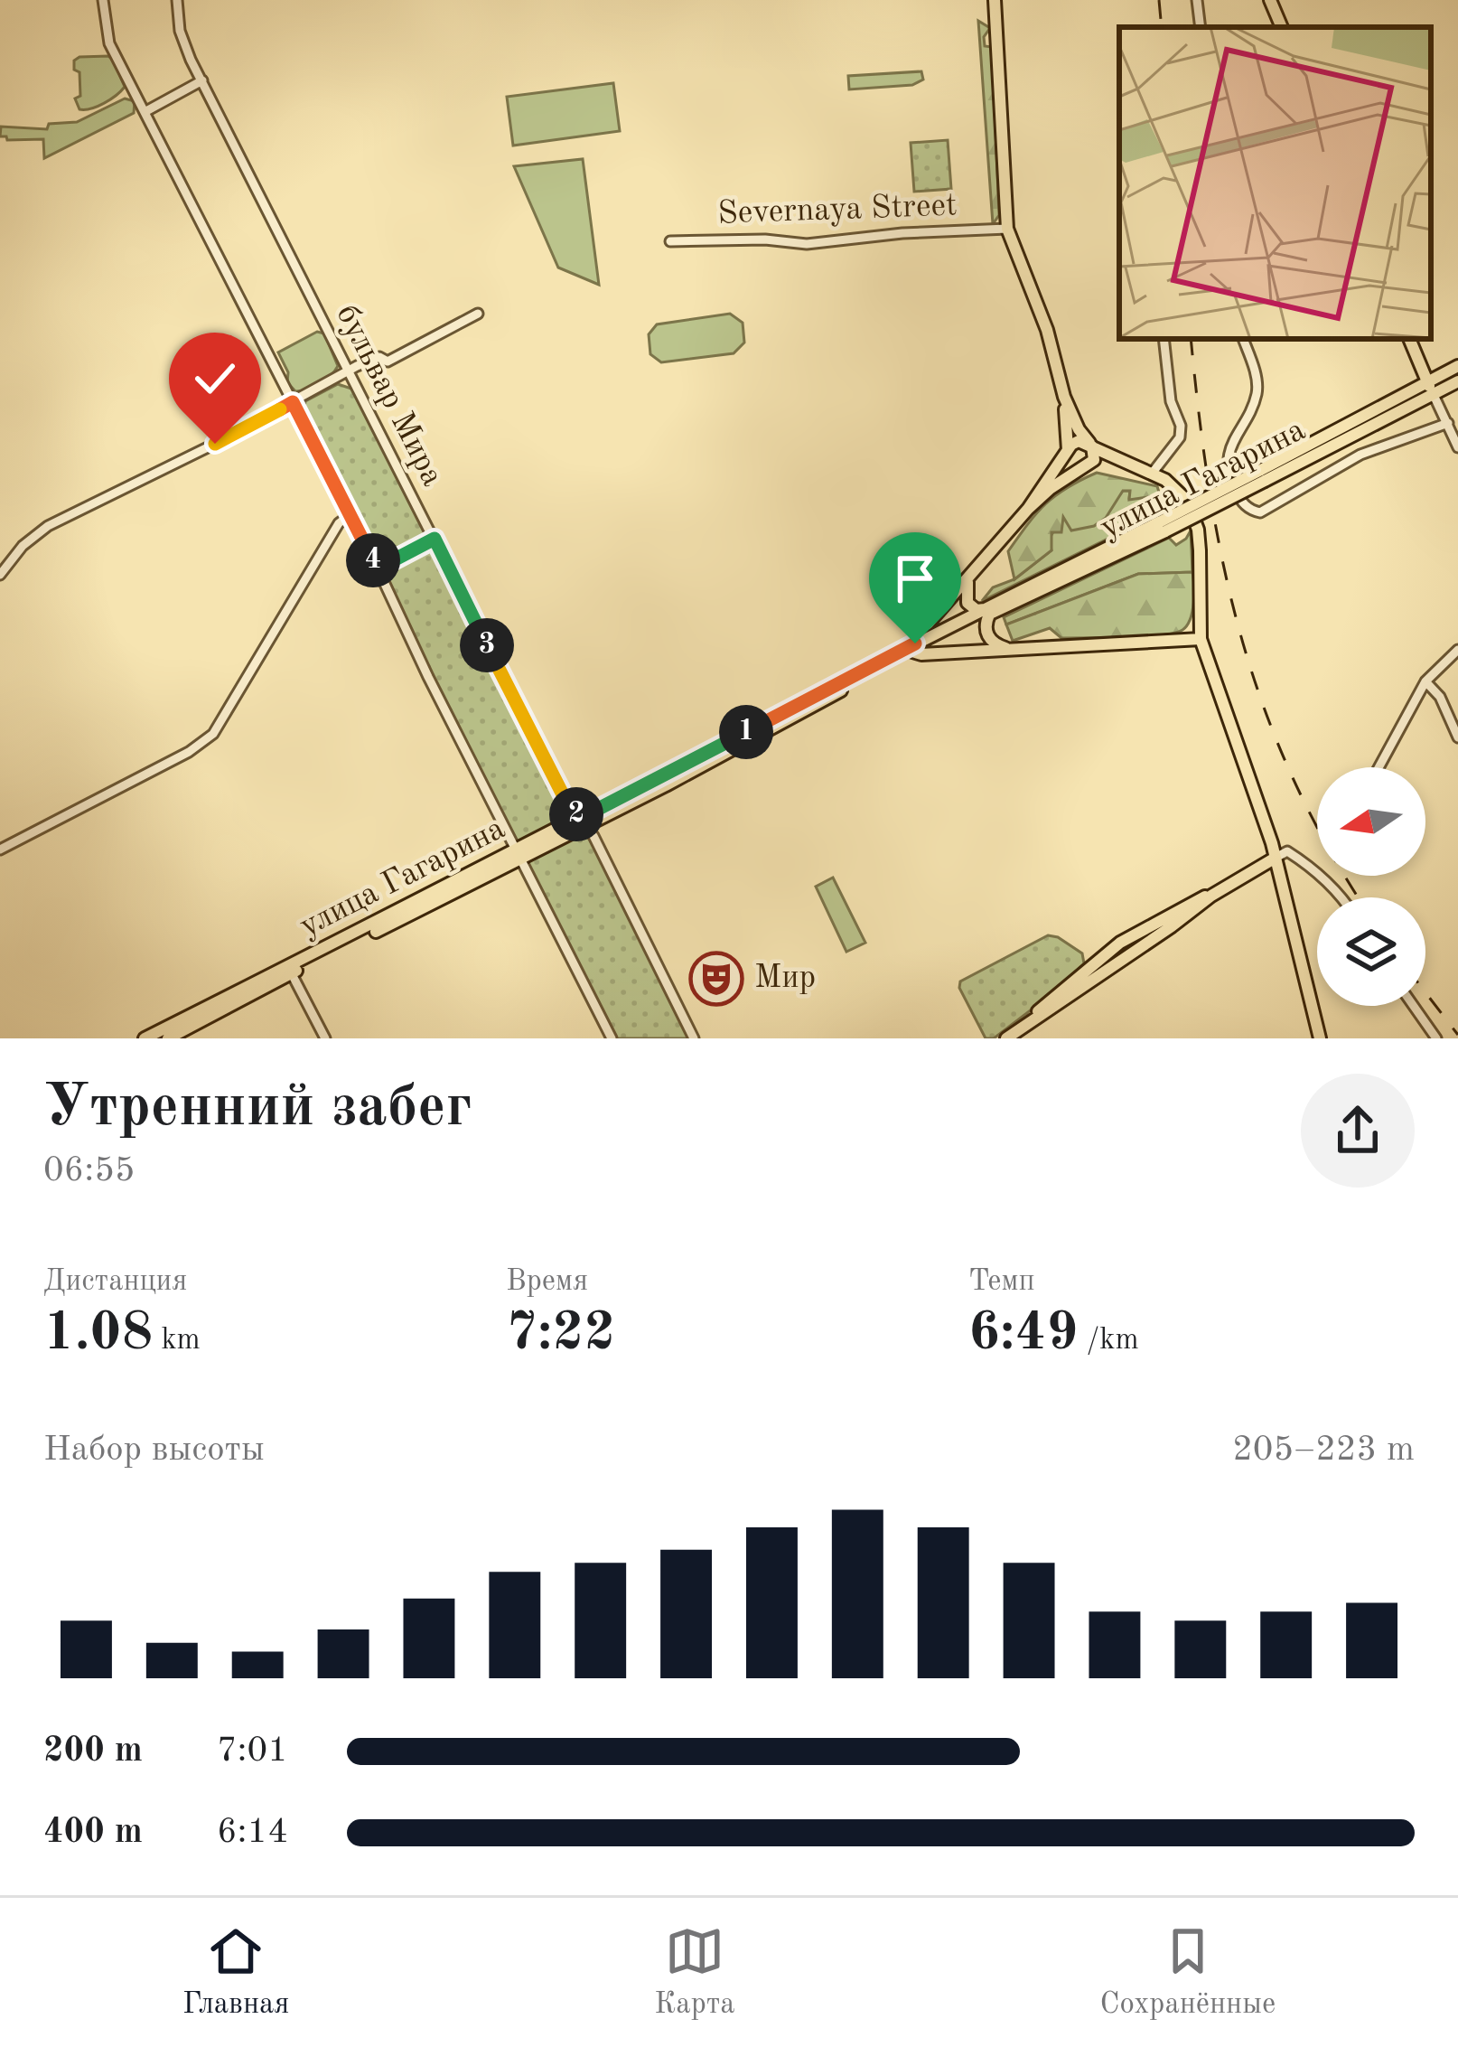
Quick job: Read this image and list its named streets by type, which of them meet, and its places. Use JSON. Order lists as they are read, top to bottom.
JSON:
{
  "streets": {
    "main road": ["улица Гагарина"],
    "street": ["Severnaya Street", "бульвар Мира"]
  },
  "crossings": [
    ["бульвар Мира", "улица Гагарина"]
  ],
  "places": {
    "theatre": ["Мир"]
  },
  "north": "left",
  "page": {
    "pins": [
      "4",
      "3",
      "1",
      "2"
    ],
    "heading": ["Утренний забег", "06:55"],
    "stats": [
      ["Дистанция", "1.08 km"],
      ["Время", "7:22"],
      ["Темп", "6:49 /km"]
    ],
    "chart": ["Набор высоты", "205–223 m"],
    "list": [
      {
        "name": "200 m",
        "note": "7:01"
      },
      {
        "name": "400 m",
        "note": "6:14"
      }
    ],
    "tabs": ["Главная", "Карта", "Сохранённые"]
  }
}
